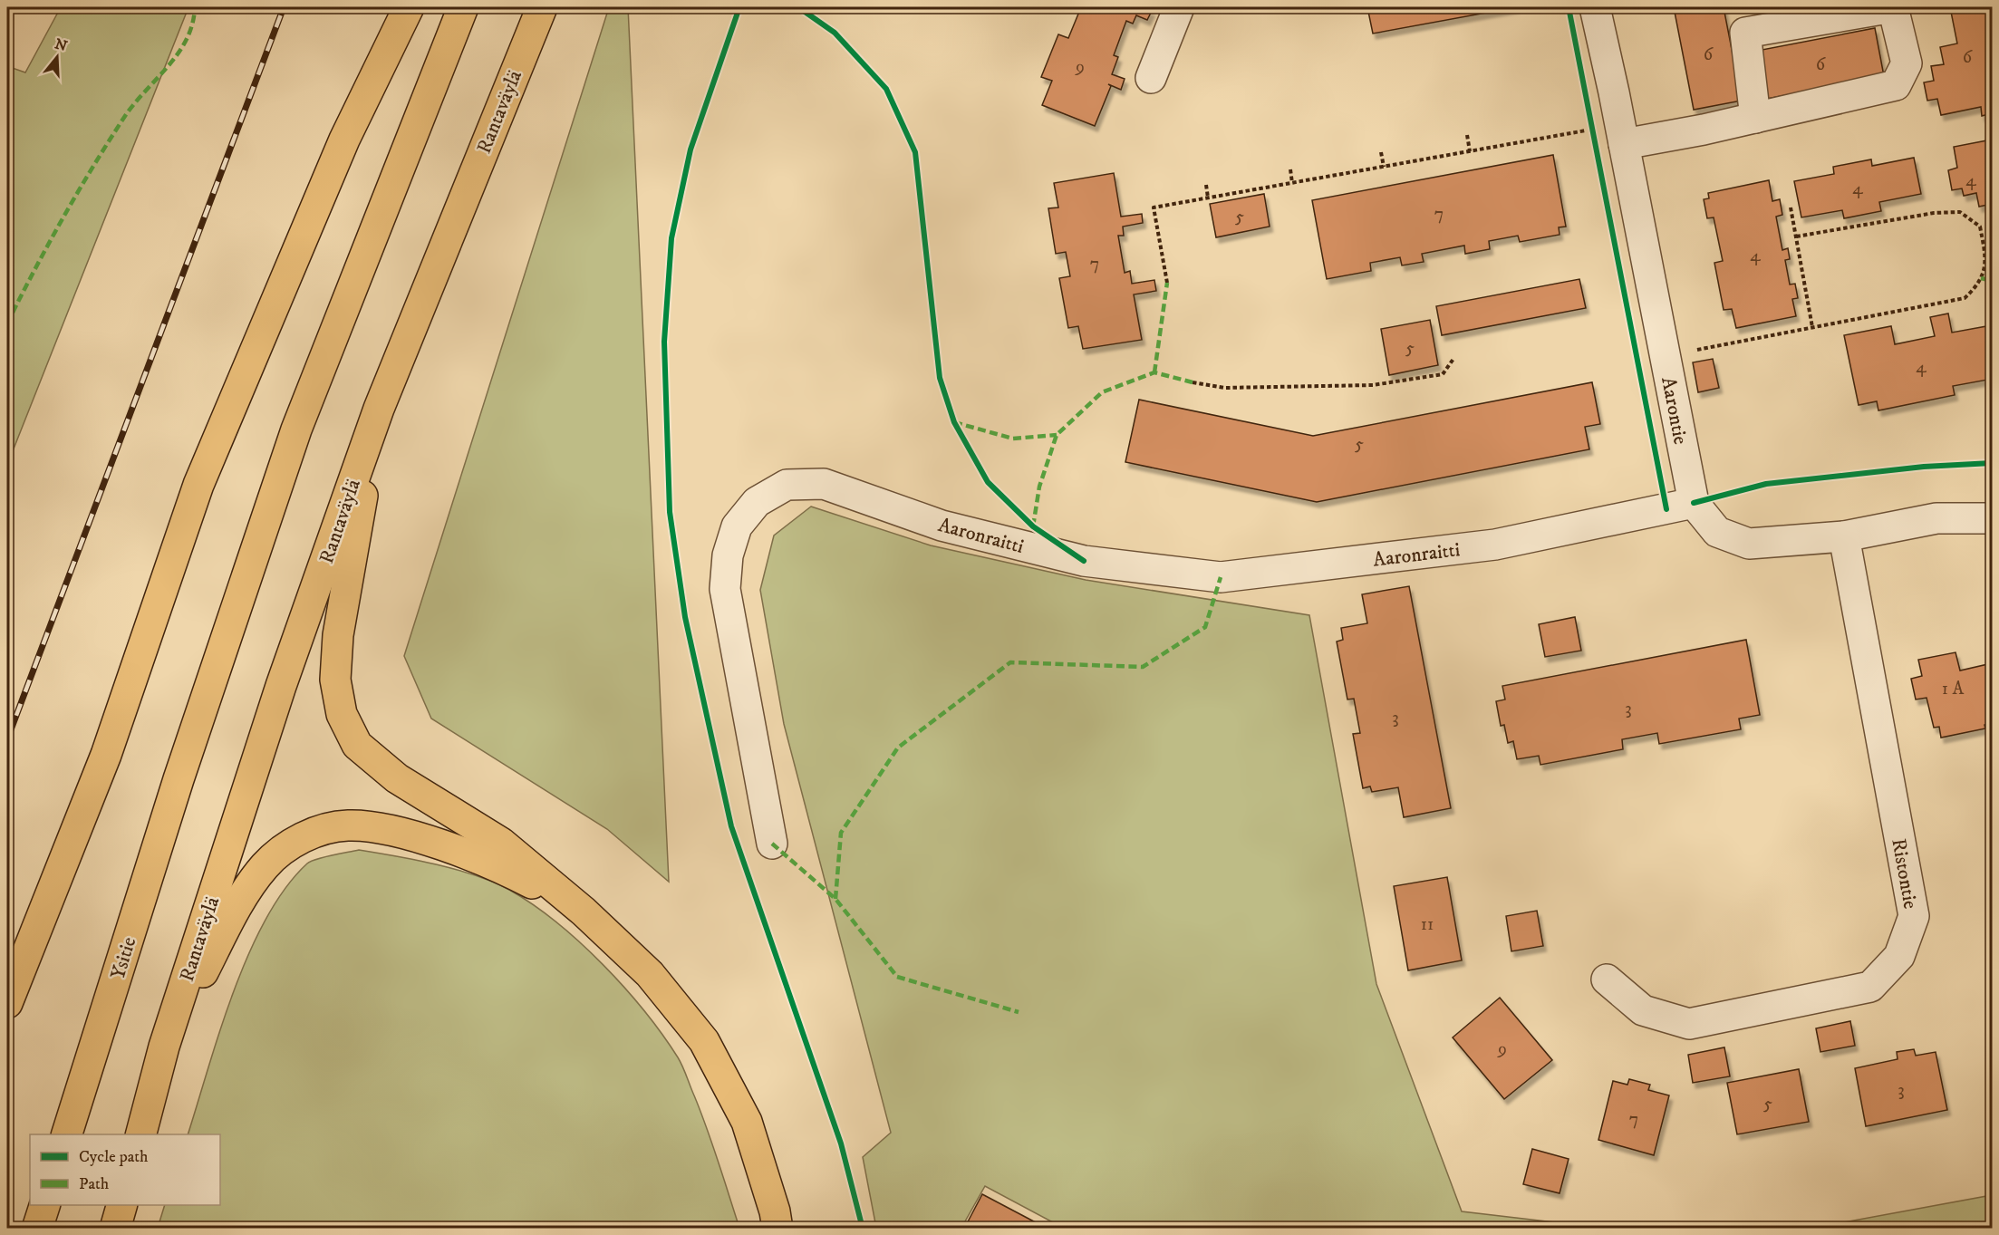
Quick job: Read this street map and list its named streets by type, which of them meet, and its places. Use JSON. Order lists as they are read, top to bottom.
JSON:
{
  "streets": {
    "highway": ["Rantaväylä", "Ysitie"],
    "street": ["Aarontie", "Aaronraitti", "Ristontie"]
  },
  "crossings": [
    ["Aarontie", "Aaronraitti"],
    ["Aarontie", "Ristontie"]
  ],
  "house_numbers": [
    "6",
    "6",
    "6",
    "9",
    "4",
    "4",
    "7",
    "5",
    "4",
    "7",
    "5",
    "4",
    "5",
    "1 A",
    "3",
    "3",
    "11",
    "9",
    "3",
    "5",
    "7"
  ],
  "legend": ["Cycle path", "Path"],
  "north": "top"
}
